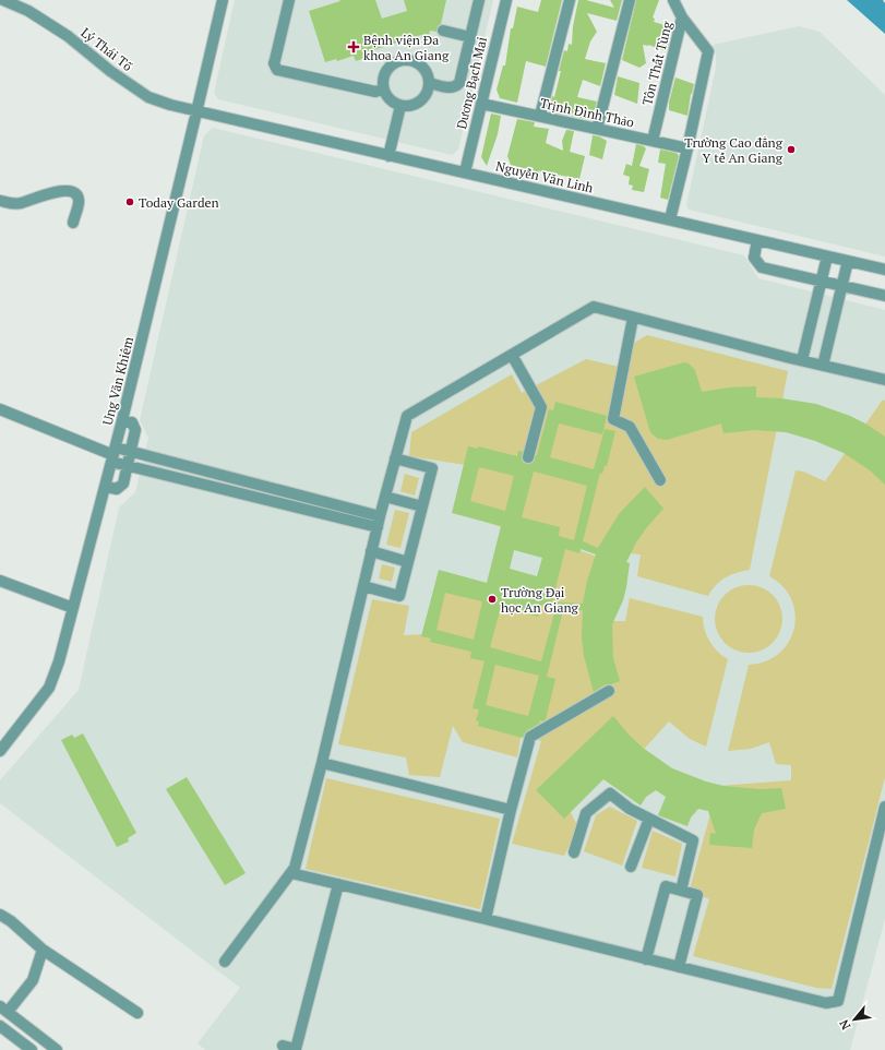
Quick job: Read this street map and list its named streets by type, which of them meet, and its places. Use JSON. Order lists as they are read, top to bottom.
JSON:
{
  "streets": {
    "street": [
      "Lý Thái Tổ",
      "Tôn Thất Tùng",
      "Dương Bạch Mai",
      "Trịnh Đình Thảo",
      "Nguyễn Văn Linh",
      "Ung Văn Khiêm"
    ]
  },
  "crossings": [
    ["Lý Thái Tổ", "Nguyễn Văn Linh"],
    ["Lý Thái Tổ", "Ung Văn Khiêm"],
    ["Tôn Thất Tùng", "Trịnh Đình Thảo"],
    ["Dương Bạch Mai", "Trịnh Đình Thảo"],
    ["Dương Bạch Mai", "Nguyễn Văn Linh"],
    ["Nguyễn Văn Linh", "Ung Văn Khiêm"]
  ],
  "places": {
    "health": ["Bệnh viện Đa khoa An Giang"],
    "other": ["Trường Cao đẳng Y tế An Giang", "Today Garden", "Trường Đại học An Giang"]
  },
  "north": "bottom left"
}
